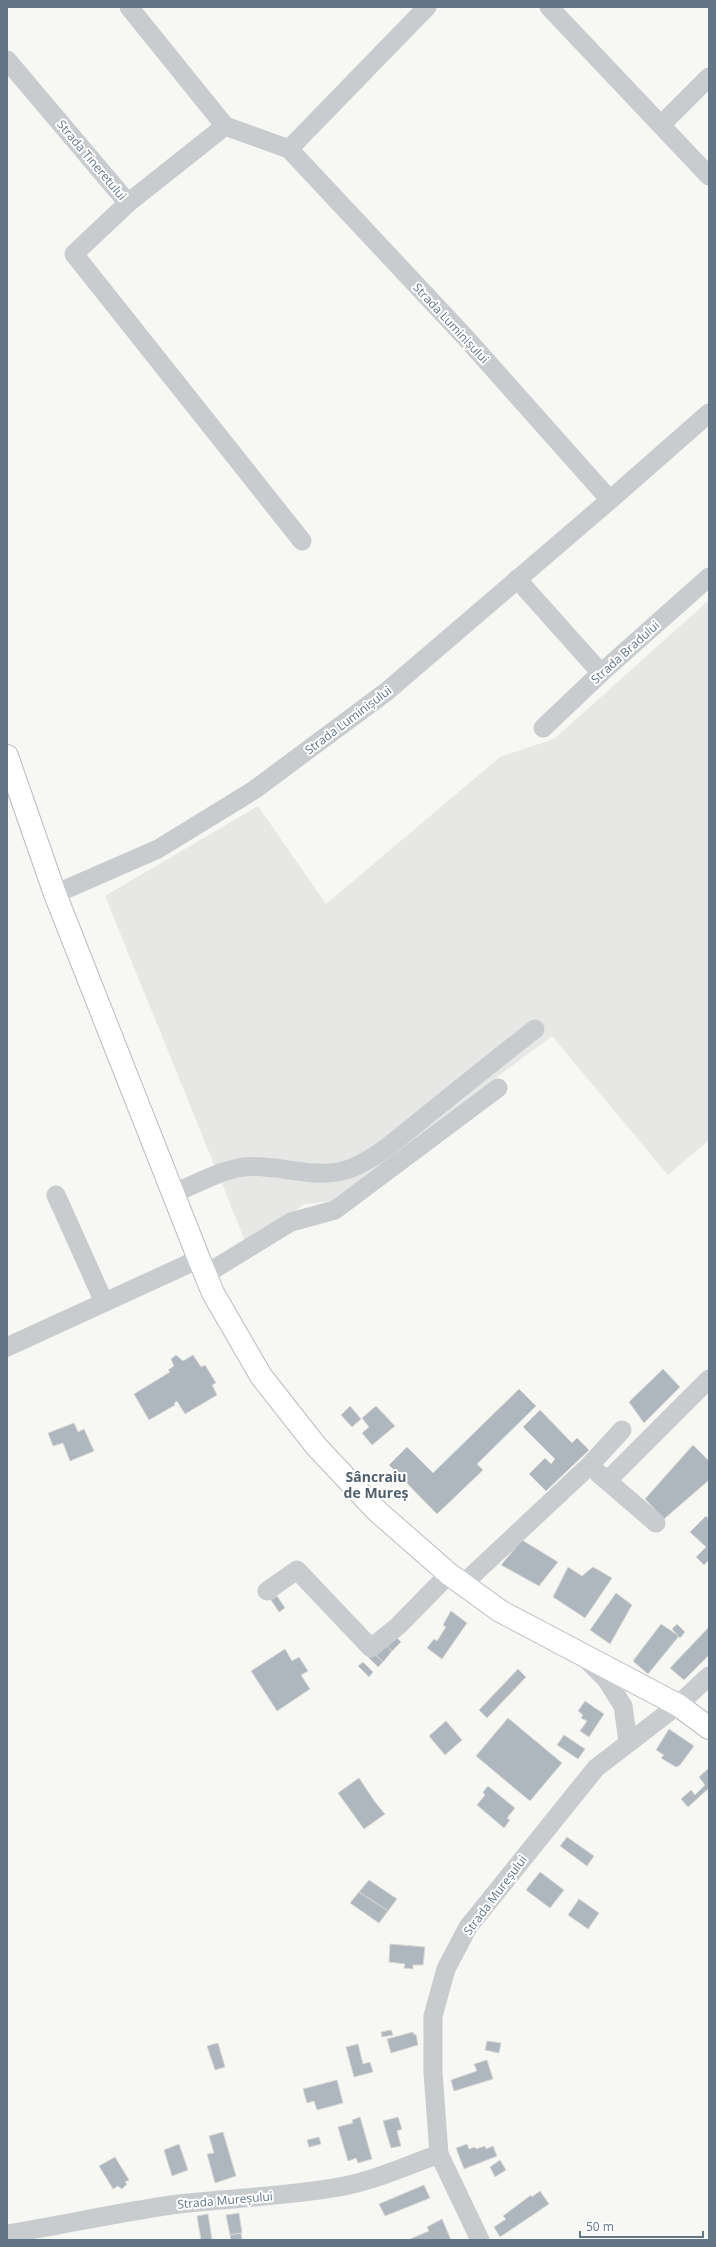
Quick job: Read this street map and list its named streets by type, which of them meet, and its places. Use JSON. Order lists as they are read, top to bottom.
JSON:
{
  "streets": {
    "street": [
      "Strada Tineretului",
      "Strada Luminișului",
      "Strada Bradului",
      "Strada Mureșului"
    ]
  },
  "districts": ["Sâncraiu de Mureș"],
  "scale_bar": "50 m"
}
